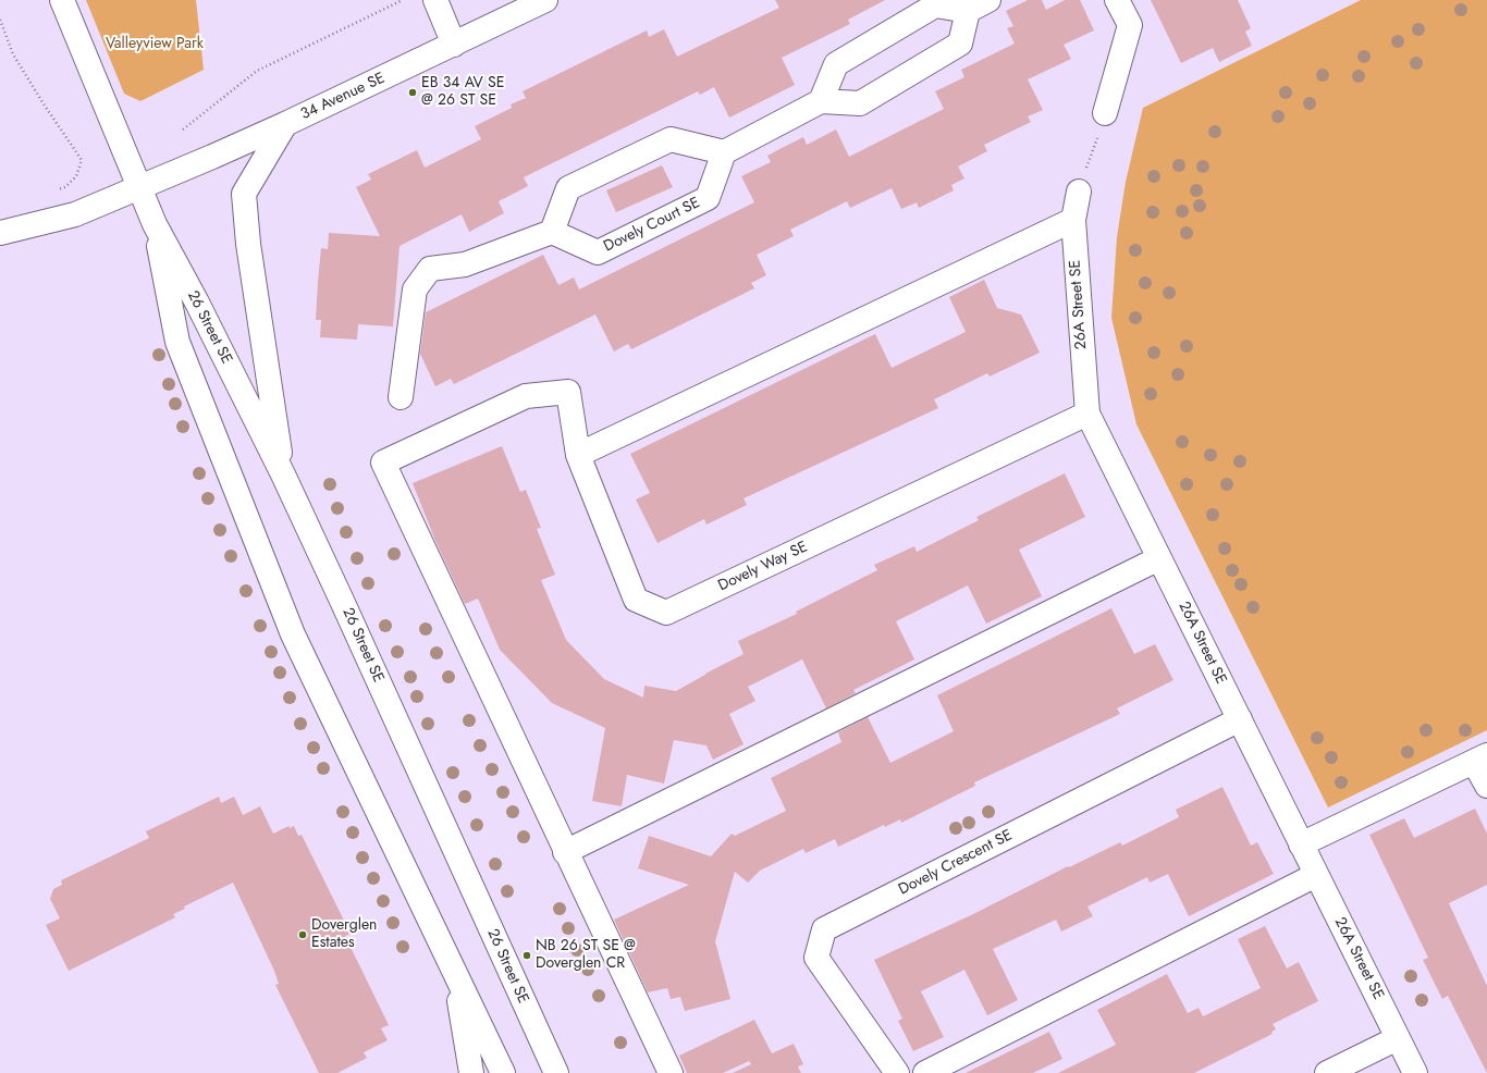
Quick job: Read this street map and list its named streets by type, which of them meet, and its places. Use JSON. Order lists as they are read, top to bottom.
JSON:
{
  "streets": {
    "street": [
      "34 Avenue SE",
      "Dovely Court SE",
      "26A Street SE",
      "26 Street SE",
      "Dovely Way SE",
      "Dovely Crescent SE"
    ]
  },
  "crossings": [
    ["34 Avenue SE", "26 Street SE"],
    ["26A Street SE", "Dovely Way SE"],
    ["26A Street SE", "Dovely Crescent SE"]
  ],
  "parks": ["Valleyview Park"],
  "places": ["EB 34 AV SE @ 26 ST SE", "Doverglen Estates", "NB 26 ST SE @ Doverglen CR"]
}
